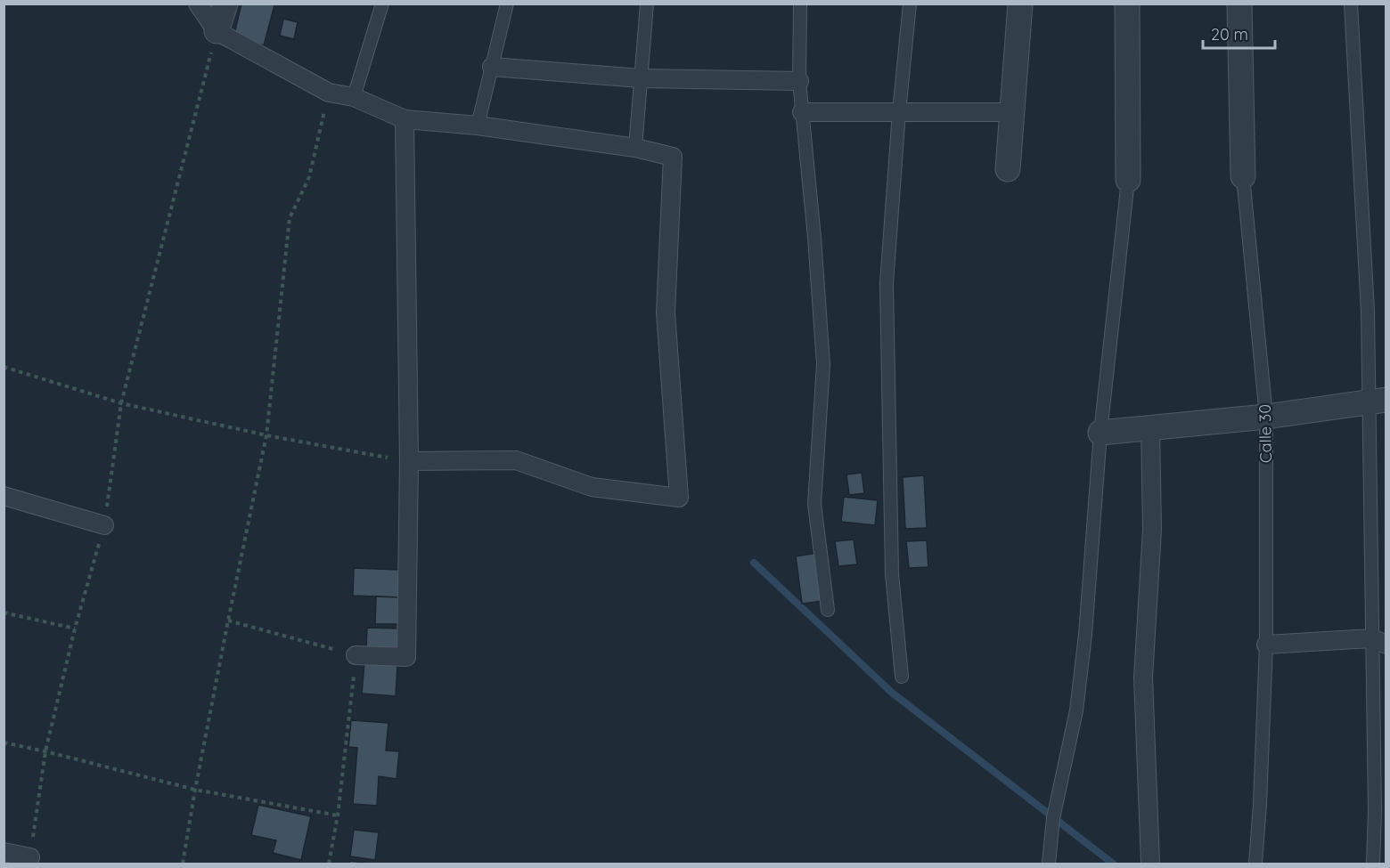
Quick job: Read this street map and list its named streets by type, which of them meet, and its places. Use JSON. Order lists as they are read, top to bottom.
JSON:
{
  "streets": {
    "street": ["Calle 30"]
  },
  "scale_bar": "20 m"
}
